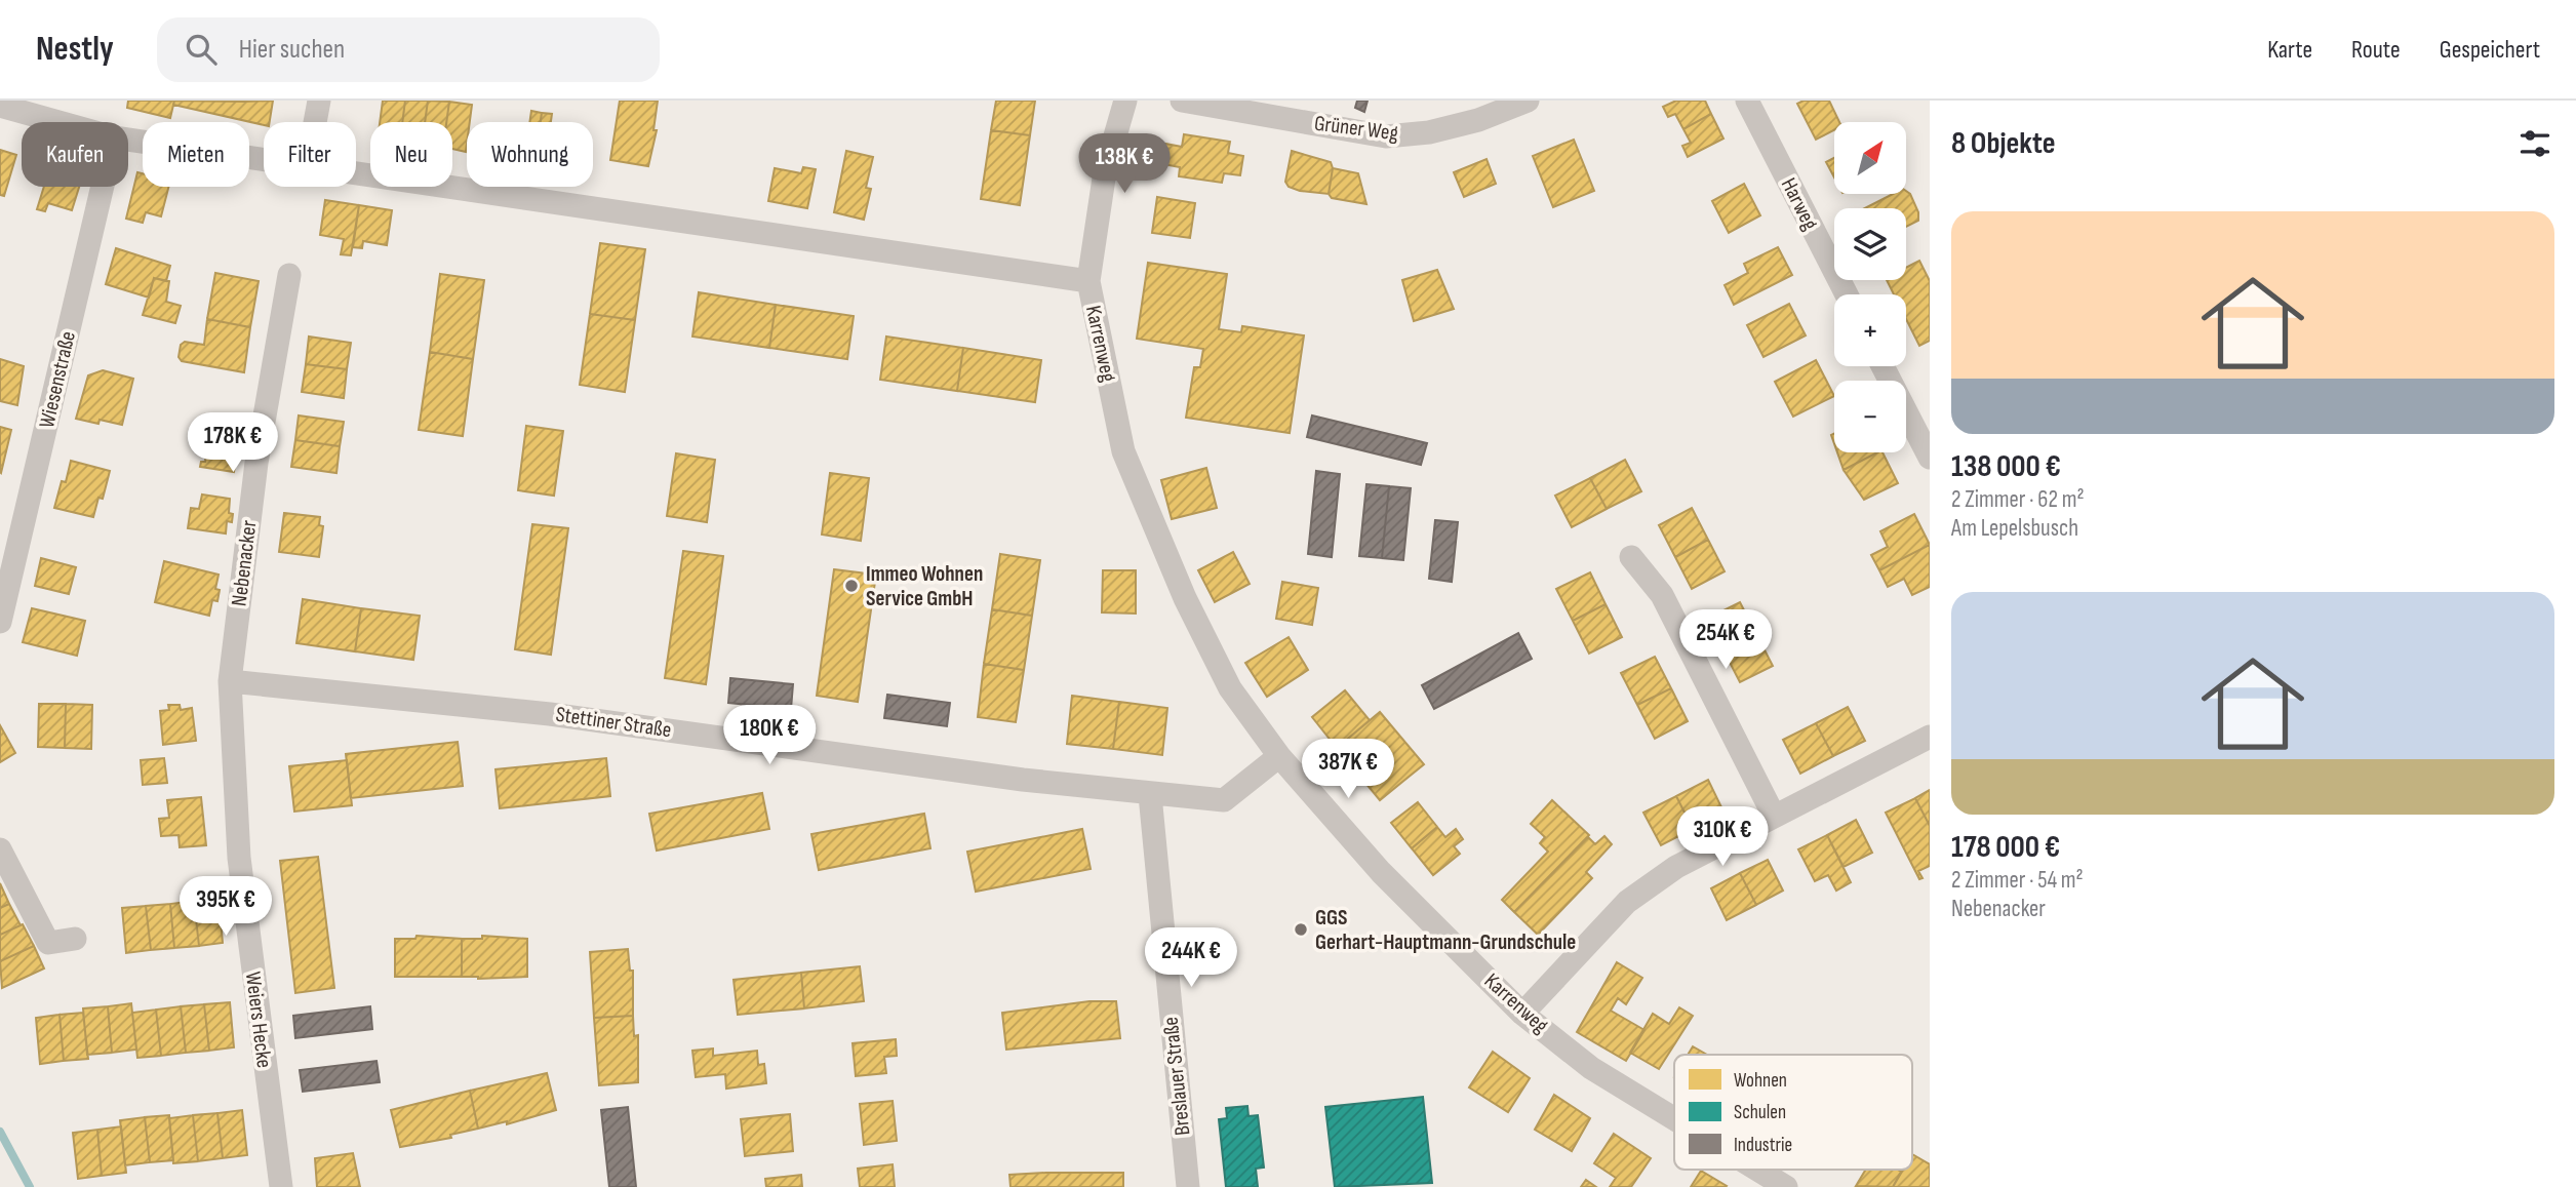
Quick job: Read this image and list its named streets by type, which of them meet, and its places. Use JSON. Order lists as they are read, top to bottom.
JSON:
{
  "streets": {
    "street": [
      "Grüner Weg",
      "Harweg",
      "Karrenweg",
      "Wiesenstraße",
      "Nebenacker",
      "Stettiner Straße",
      "Weiers Hecke",
      "Breslauer Straße"
    ]
  },
  "crossings": [
    ["Karrenweg", "Stettiner Straße"],
    ["Nebenacker", "Stettiner Straße"],
    ["Nebenacker", "Weiers Hecke"],
    ["Stettiner Straße", "Weiers Hecke"],
    ["Stettiner Straße", "Breslauer Straße"]
  ],
  "places": ["Immeo Wohnen Service GmbH", "GGS Gerhart-Hauptmann-Grundschule"],
  "legend": ["Wohnen", "Schulen", "Industrie"],
  "north": "top right",
  "page": {
    "header": "Nestly",
    "search": "Hier suchen",
    "nav": ["Karte", "Route", "Gespeichert"],
    "heading": "8 Objekte",
    "map_buttons": ["+", "−"],
    "chip": [
      "Kaufen",
      "Mieten",
      "Filter",
      "Neu",
      "Wohnung"
    ],
    "price": [
      "138K €",
      "178K €",
      "254K €",
      "180K €",
      "387K €",
      "310K €",
      "395K €",
      "244K €"
    ],
    "list": [
      {
        "name": "138 000 €",
        "note": "2 Zimmer · 62 m² · Am Lepelsbusch"
      },
      {
        "name": "178 000 €",
        "note": "2 Zimmer · 54 m² · Nebenacker"
      }
    ]
  }
}
